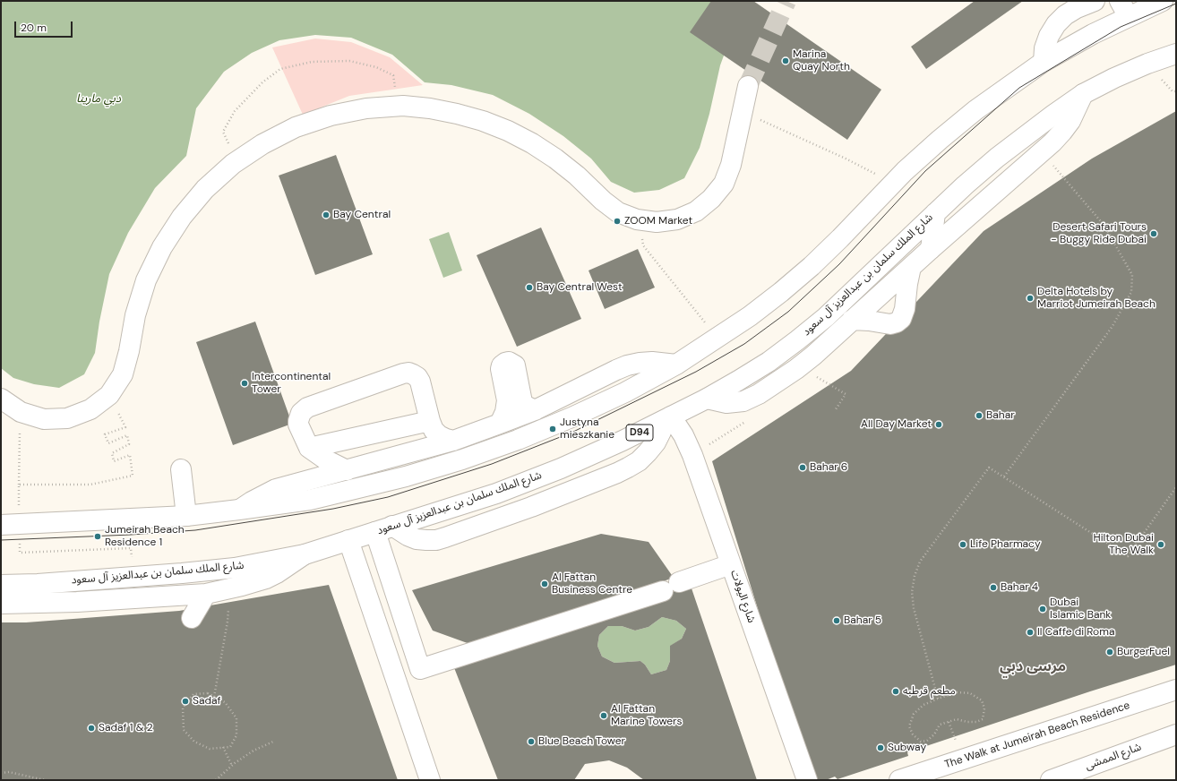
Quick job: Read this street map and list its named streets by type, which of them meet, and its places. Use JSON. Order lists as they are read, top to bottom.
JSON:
{
  "streets": {
    "main road": [
      "شارع الملك سلمان بن عبدالعزيز آل سعود",
      "D94",
      "شارع اليولات",
      "The Walk at Jumeirah Beach Residence",
      "شارع الممشى"
    ]
  },
  "crossings": [
    ["شارع الملك سلمان بن عبدالعزيز آل سعود", "شارع اليولات"]
  ],
  "districts": ["مرسى دبي"],
  "water": ["دبي مارينا"],
  "places": [
    "Marina Quay North",
    "Bay Central",
    "ZOOM Market",
    "Desert Safari Tours - Buggy Ride Dubai",
    "Bay Central West",
    "Delta Hotels by Marriot Jumeirah Beach",
    "Intercontinental Tower",
    "Bahar",
    "All Day Market",
    "Justyna mieszkanie",
    "Bahar 6",
    "Jumeirah Beach Residence 1",
    "Life Pharmacy",
    "Hilton Dubai The Walk",
    "Al Fattan Business Centre",
    "Bahar 4",
    "Dubai Islamic Bank",
    "Bahar 5",
    "Il Caffe di Roma",
    "BurgerFuel",
    "مطعم قرطبه",
    "Sadaf",
    "Al Fattan Marine Towers",
    "Sadaf 1 & 2",
    "Blue Beach Tower",
    "Subway"
  ],
  "scale_bar": "20 m"
}
